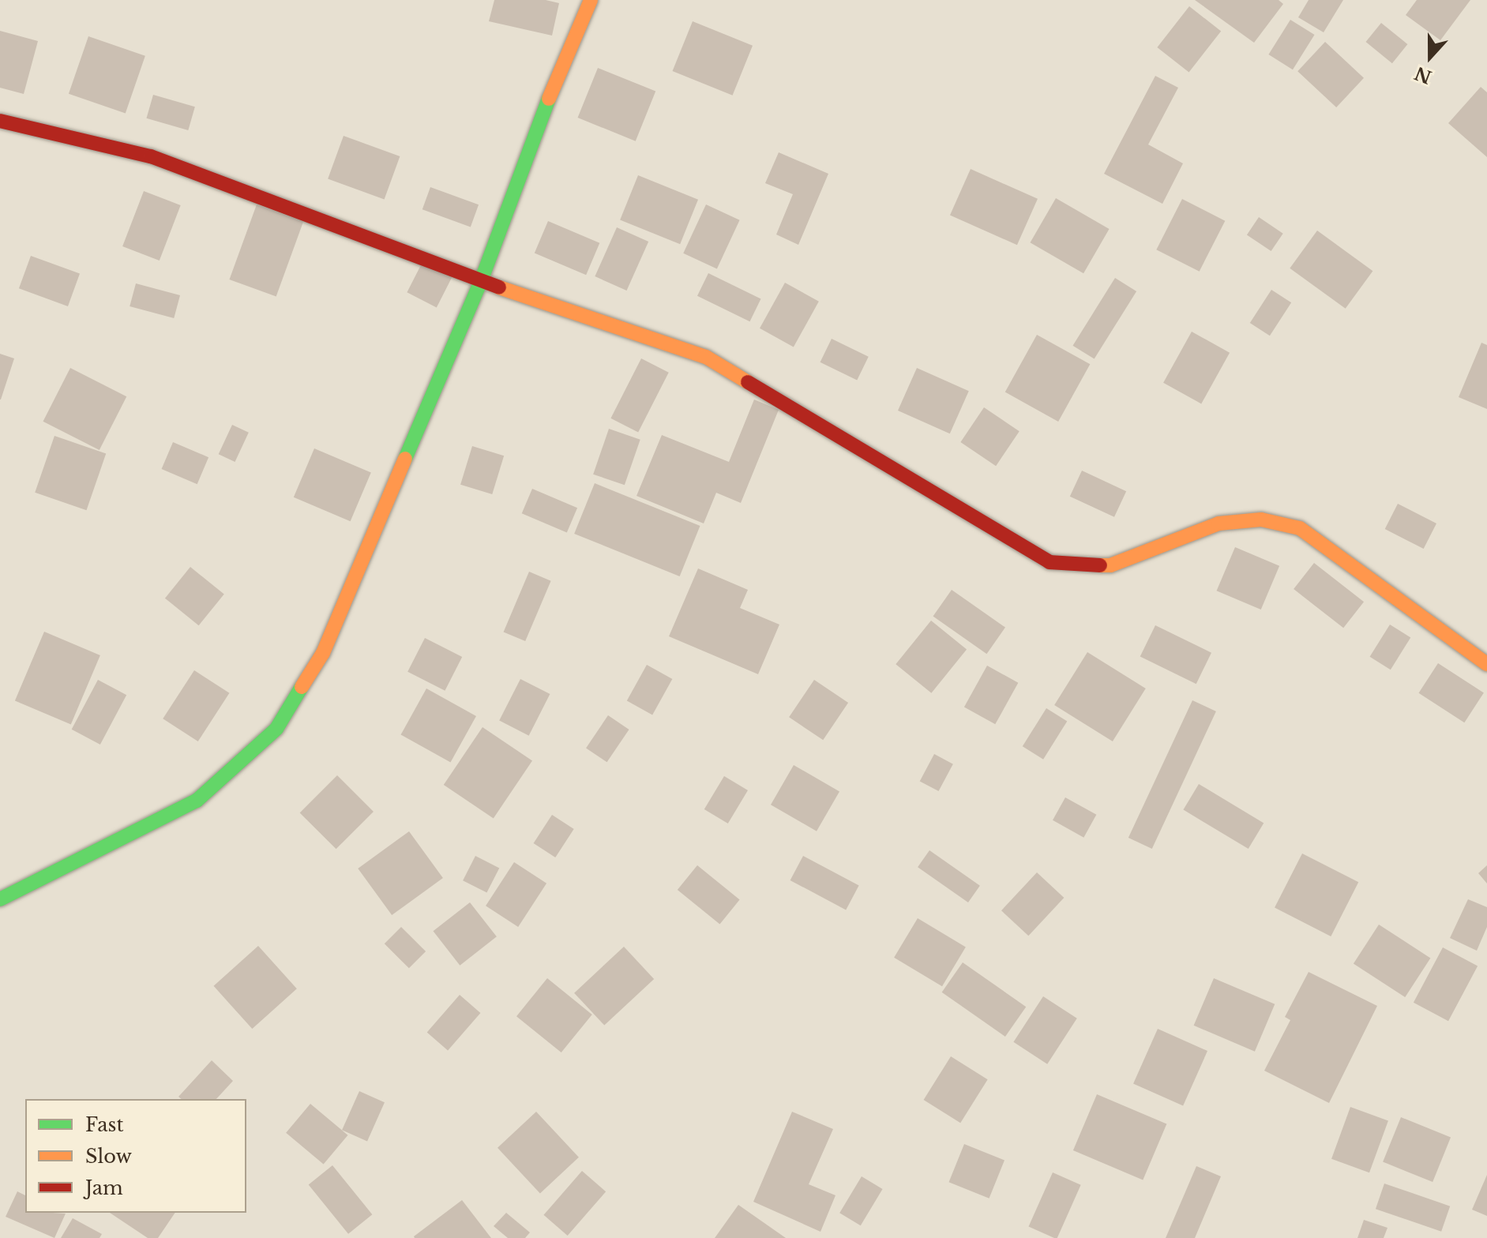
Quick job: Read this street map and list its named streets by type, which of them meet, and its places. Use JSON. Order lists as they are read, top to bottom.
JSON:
{
  "legend": ["Fast", "Slow", "Jam"],
  "north": "bottom"
}
